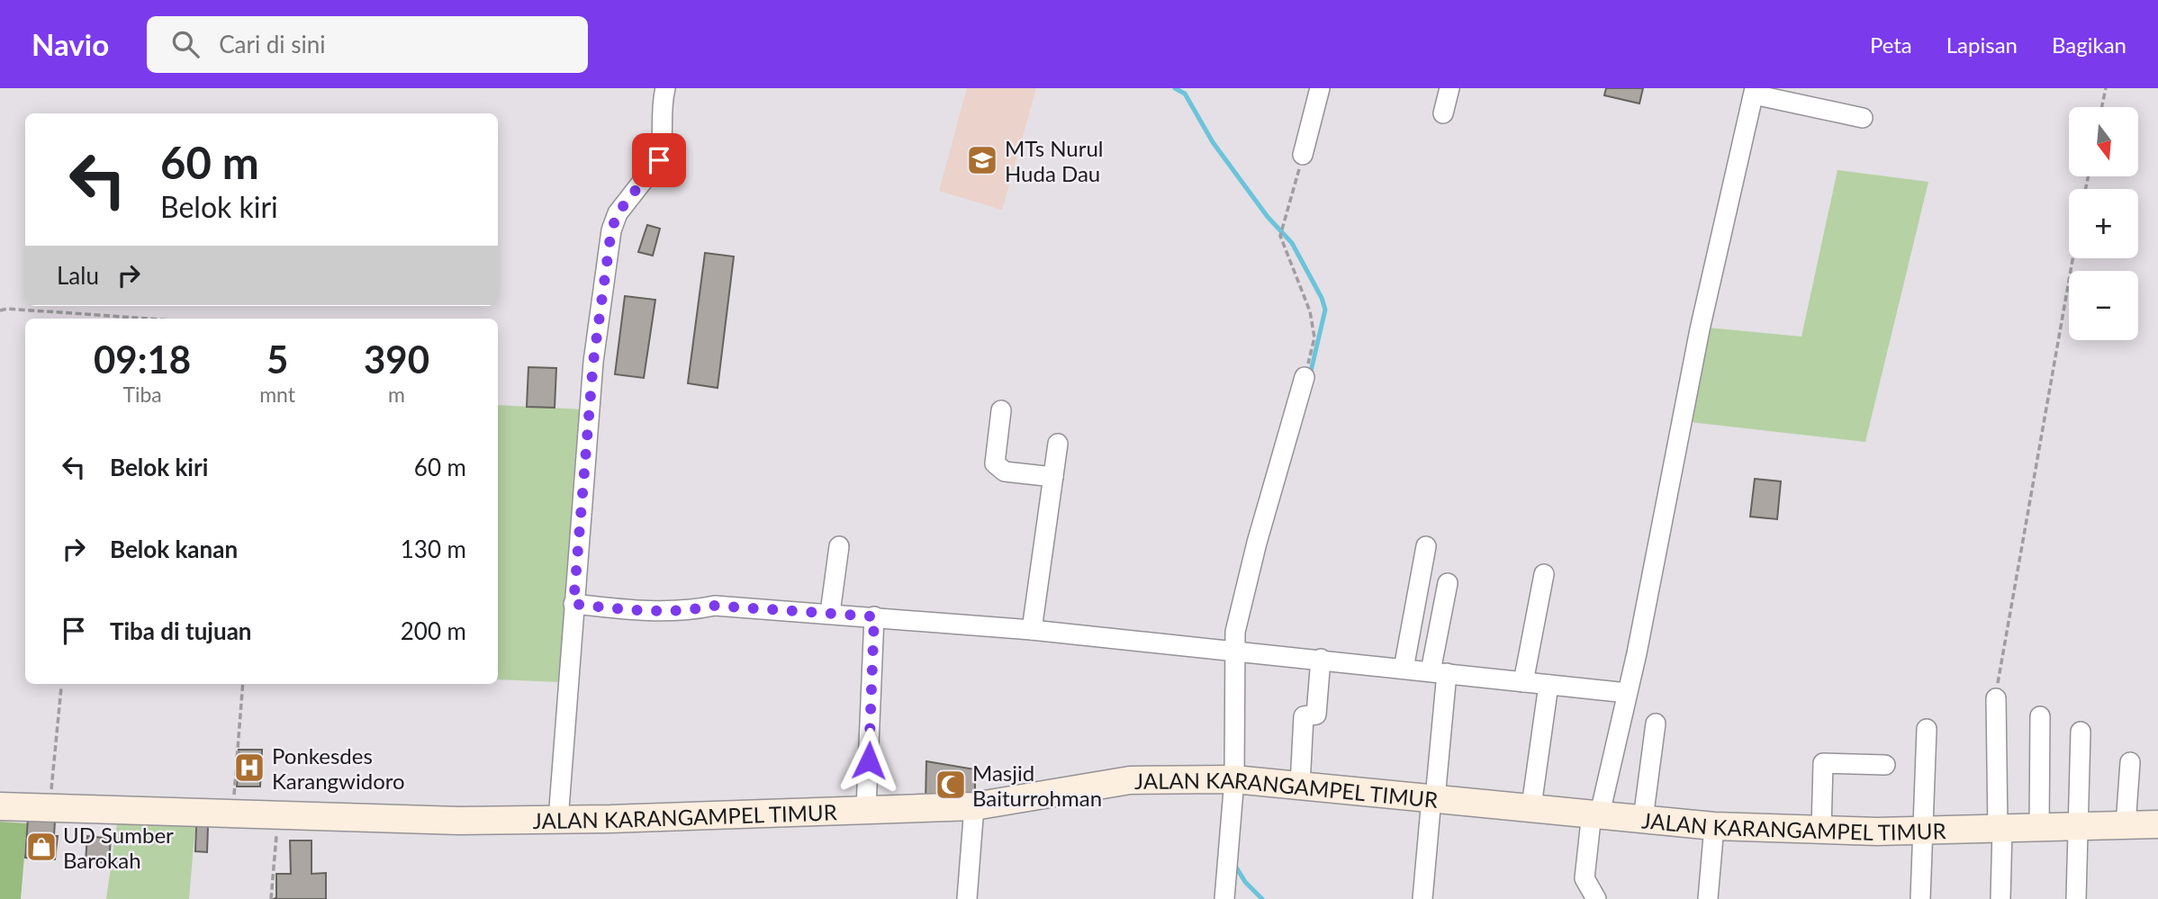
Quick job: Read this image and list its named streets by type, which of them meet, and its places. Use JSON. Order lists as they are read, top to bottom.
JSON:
{
  "streets": {
    "street": ["JALAN KARANGAMPEL TIMUR"]
  },
  "places": {
    "school or university": ["MTs Nurul Huda Dau"],
    "hospital": ["Ponkesdes Karangwidoro"],
    "mosque": ["Masjid Baiturrohman"],
    "shop": ["UD Sumber Barokah"]
  },
  "north": "bottom",
  "page": {
    "header": "Navio",
    "search": "Cari di sini",
    "nav": ["Peta", "Lapisan", "Bagikan"],
    "map_buttons": ["+", "−"],
    "turn": ["60 m", "Belok kiri"],
    "then": "Lalu",
    "eta": [
      "09:18",
      "Tiba",
      "5",
      "mnt",
      "390",
      "m"
    ],
    "list": [
      {
        "name": "Belok kiri",
        "value": "60 m"
      },
      {
        "name": "Belok kanan",
        "value": "130 m"
      },
      {
        "name": "Tiba di tujuan",
        "value": "200 m"
      }
    ]
  }
}
